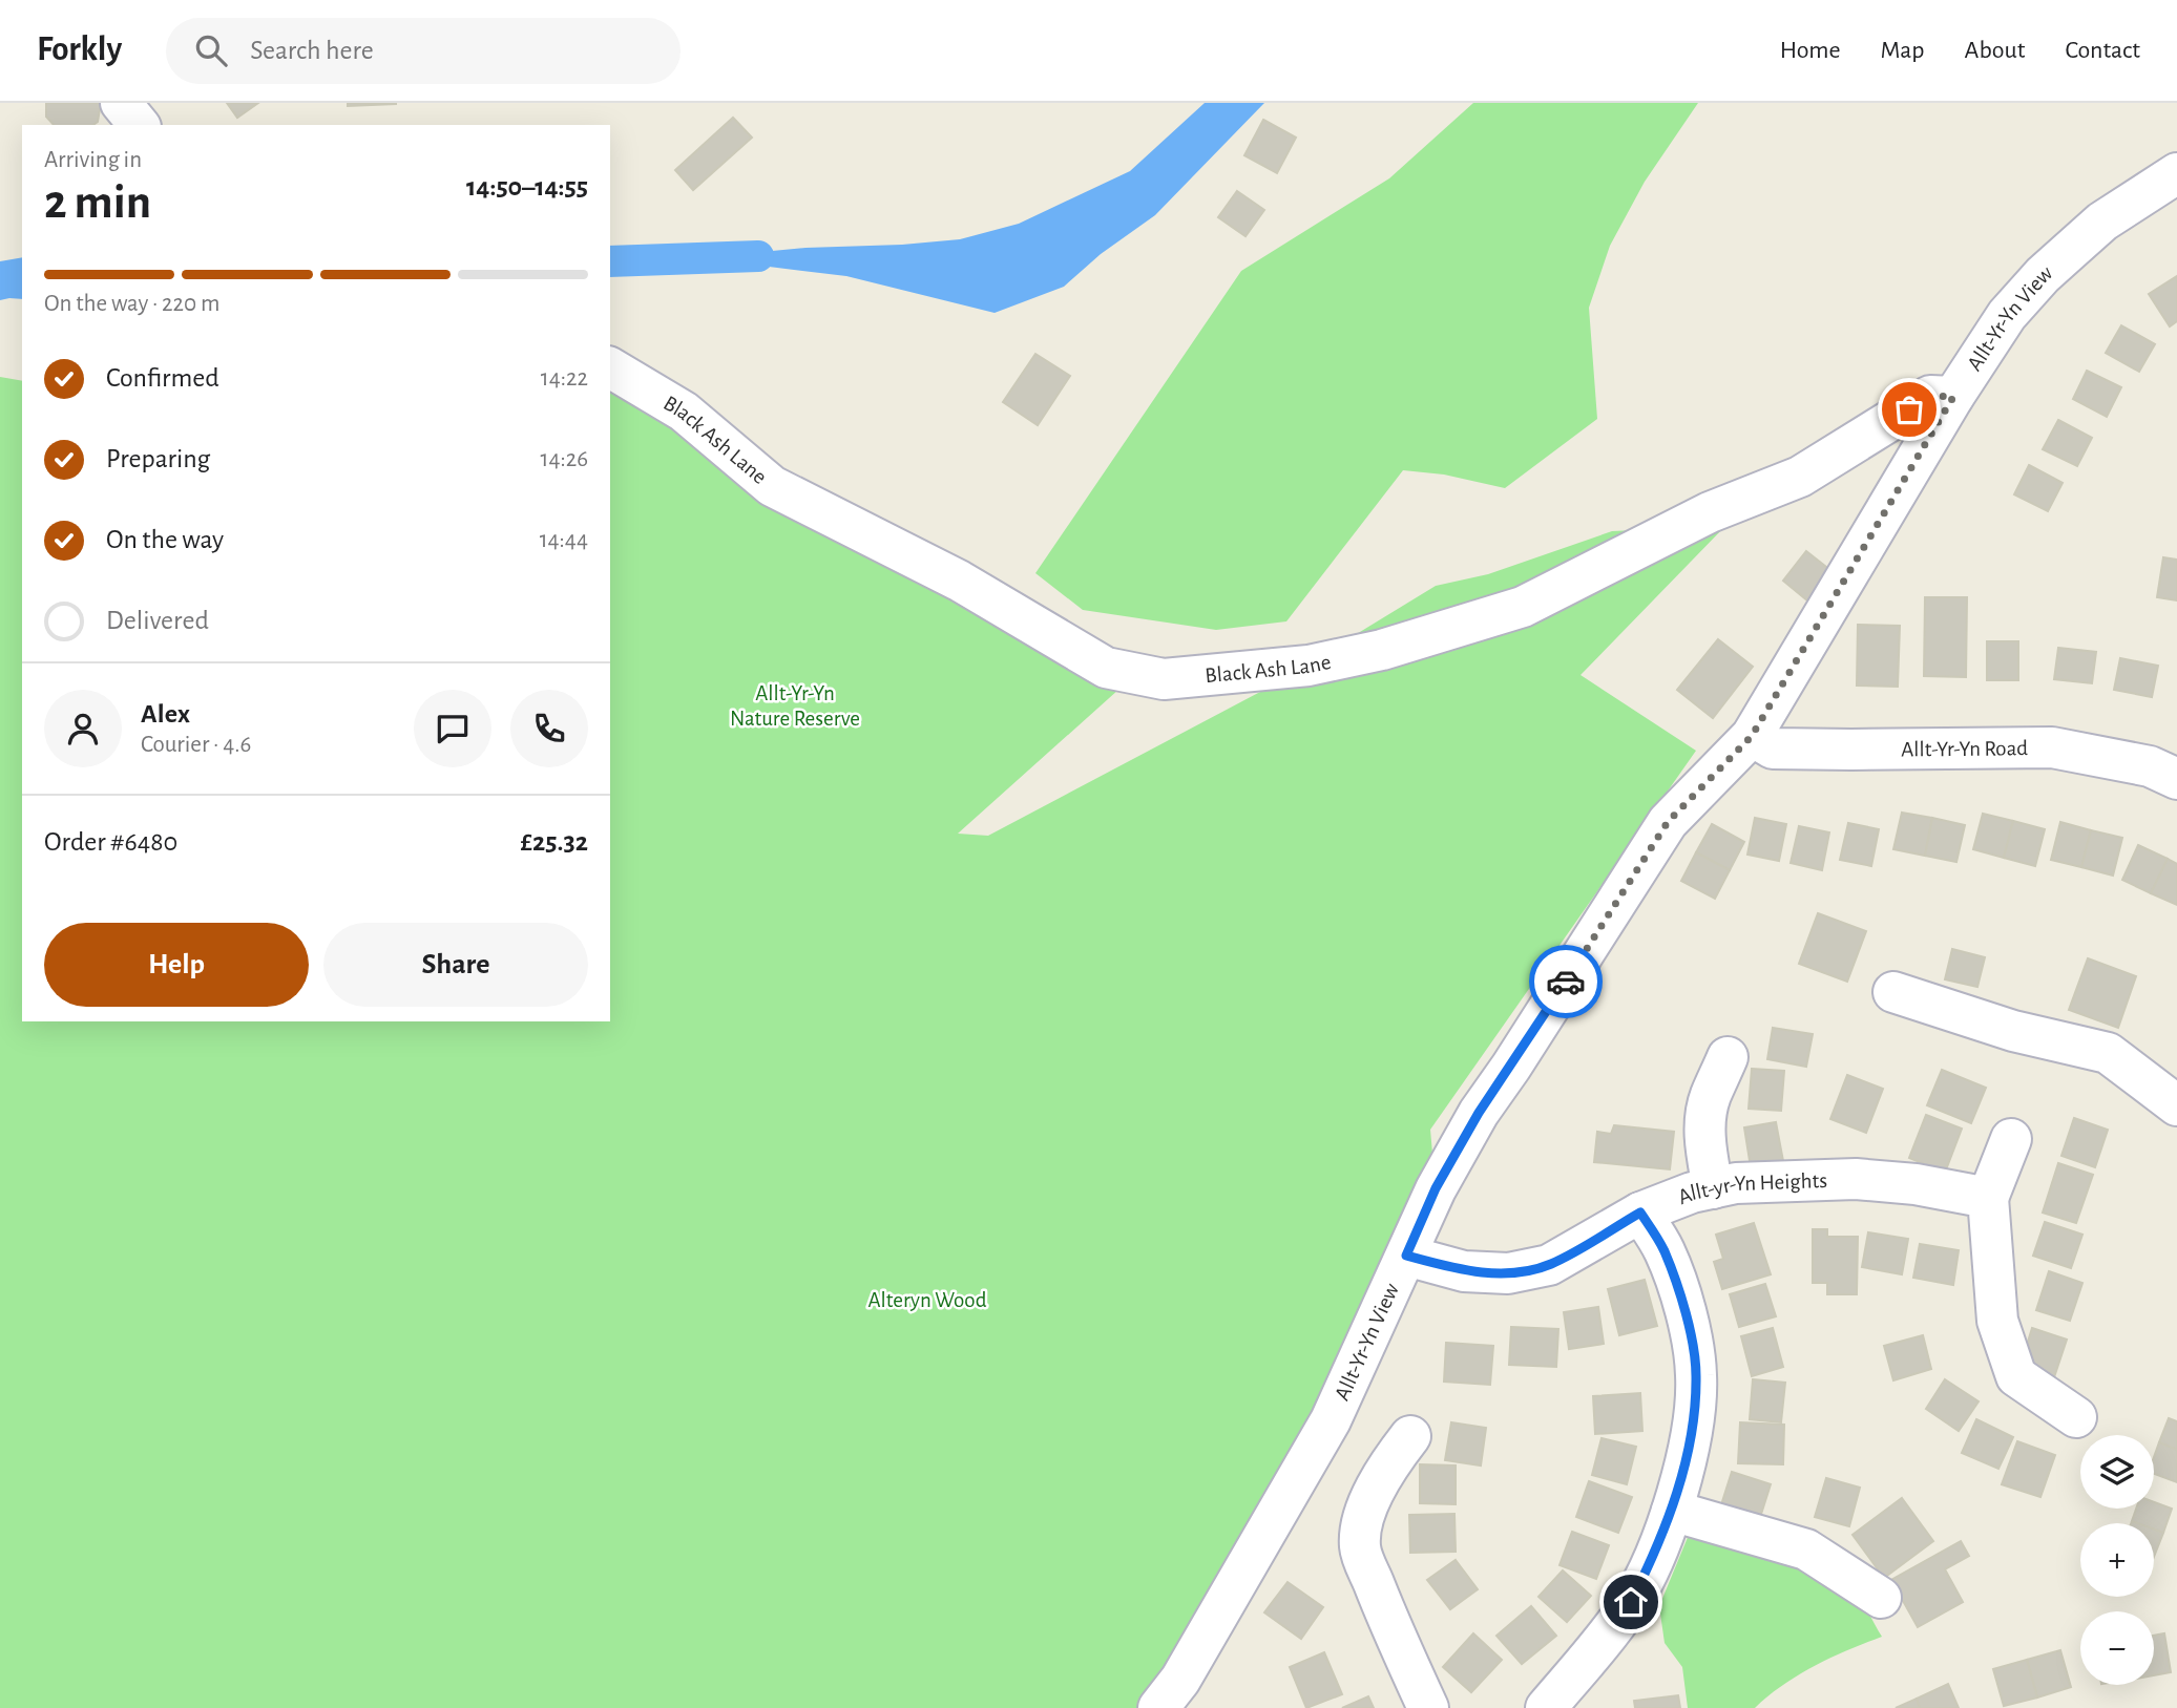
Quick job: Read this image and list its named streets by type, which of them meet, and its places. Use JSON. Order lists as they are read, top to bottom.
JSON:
{
  "streets": {
    "street": [
      "Allt-Yr-Yn View",
      "Black Ash Lane",
      "Allt-Yr-Yn Road",
      "Allt-yr-Yn Heights"
    ]
  },
  "crossings": [
    ["Allt-Yr-Yn View", "Black Ash Lane"],
    ["Allt-Yr-Yn View", "Allt-Yr-Yn Road"],
    ["Allt-Yr-Yn View", "Allt-yr-Yn Heights"]
  ],
  "parks": ["Allt-Yr-Yn Nature Reserve", "Alteryn Wood"],
  "page": {
    "header": "Forkly",
    "search": "Search here",
    "nav": [
      "Home",
      "Map",
      "About",
      "Contact"
    ],
    "heading": ["2 min", "Arriving in", "14:50–14:55"],
    "panel": [
      "Alex",
      "Courier · 4.6",
      "Order #6480",
      "£25.32"
    ],
    "bar": "On the way · 220 m",
    "list": [
      ["Confirmed", "14:22"],
      ["Preparing", "14:26"],
      ["On the way", "14:44"],
      "Delivered"
    ],
    "buttons": ["Help", "Share"],
    "map_buttons": ["+", "−"]
  }
}
